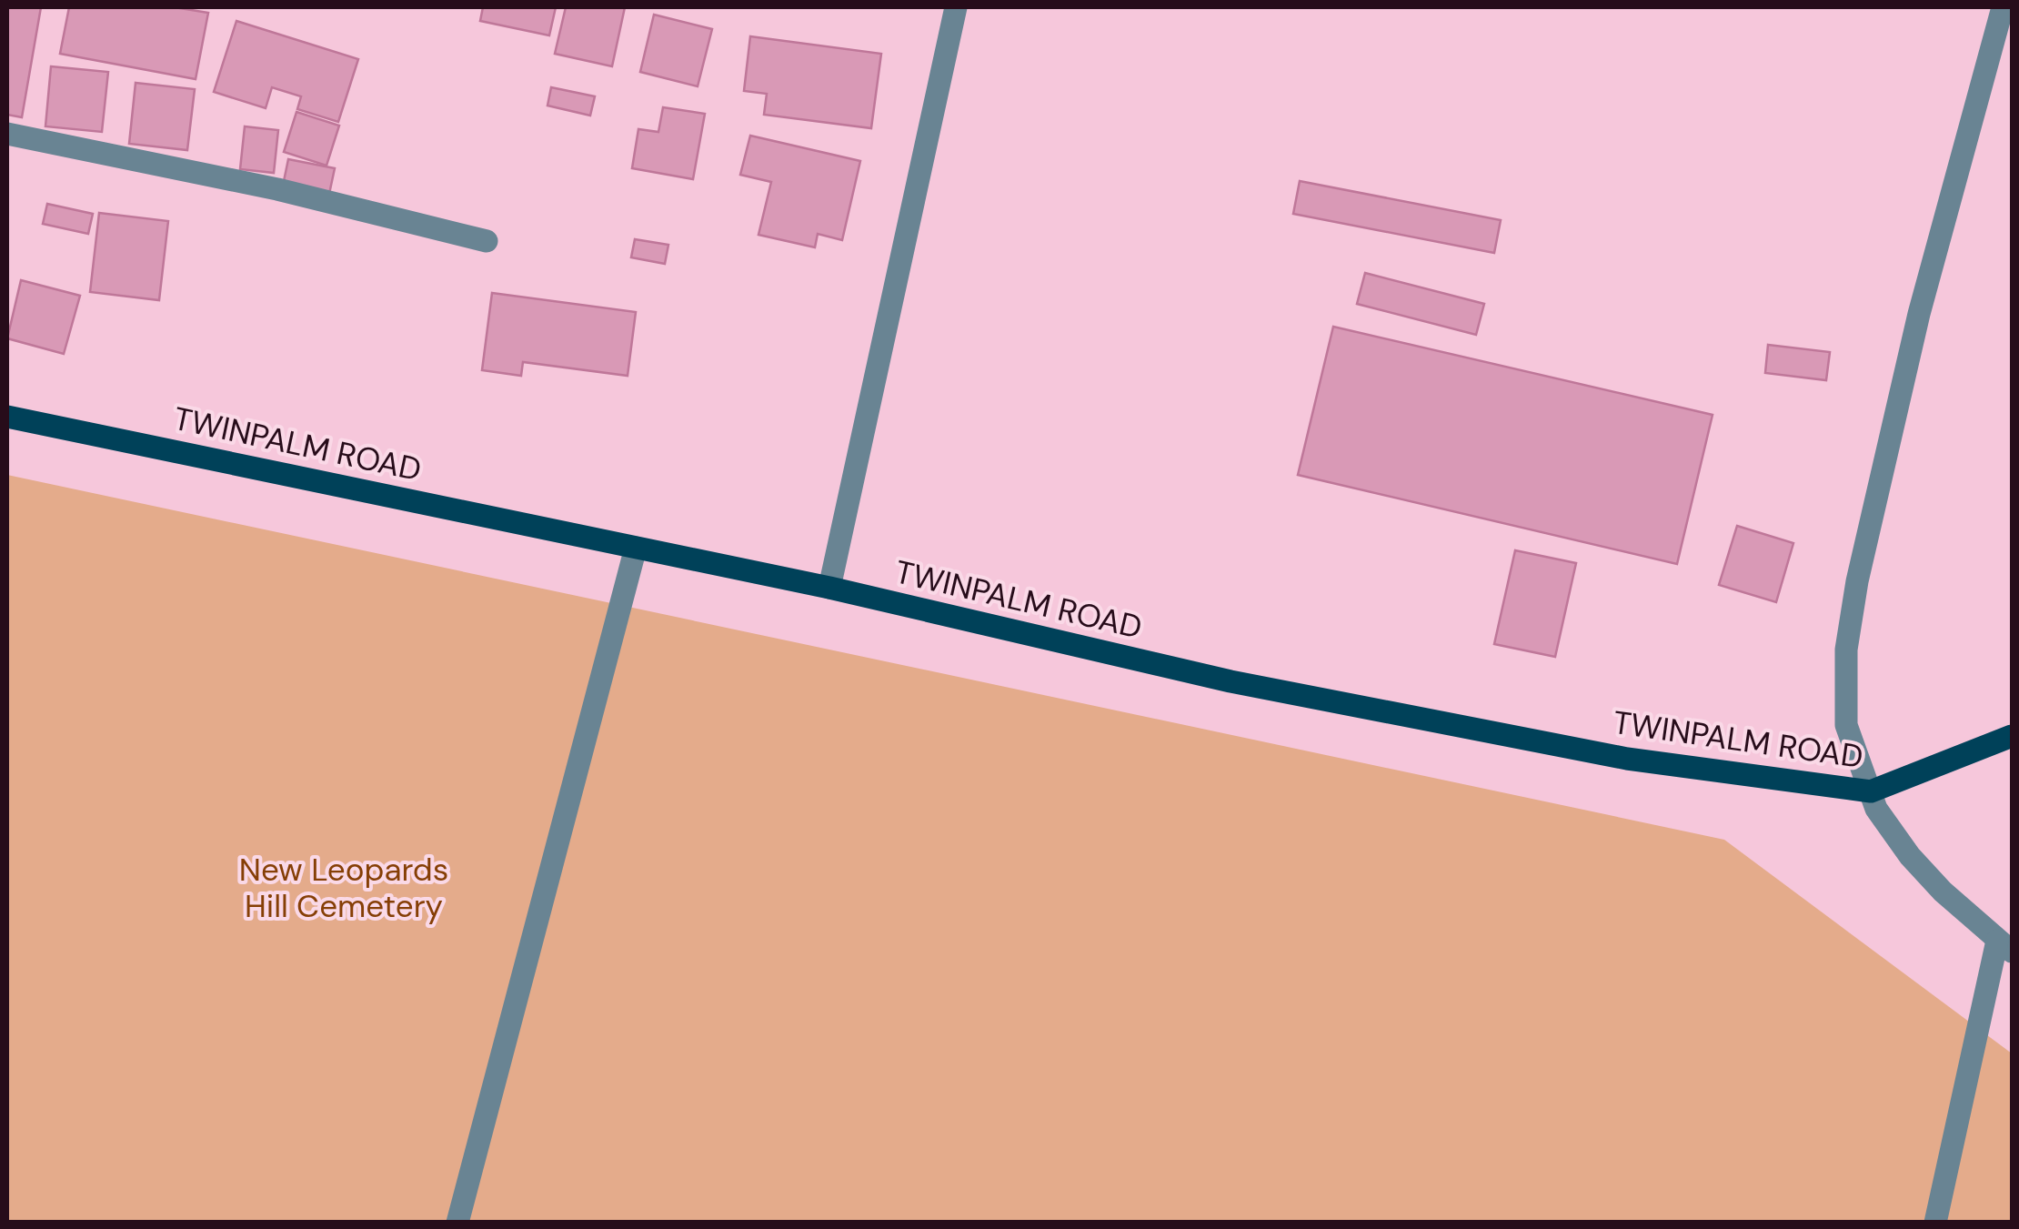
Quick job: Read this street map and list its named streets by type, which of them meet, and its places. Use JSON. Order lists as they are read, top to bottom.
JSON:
{
  "streets": {
    "main road": ["TWINPALM ROAD"]
  },
  "parks": ["New Leopards Hill Cemetery"]
}
